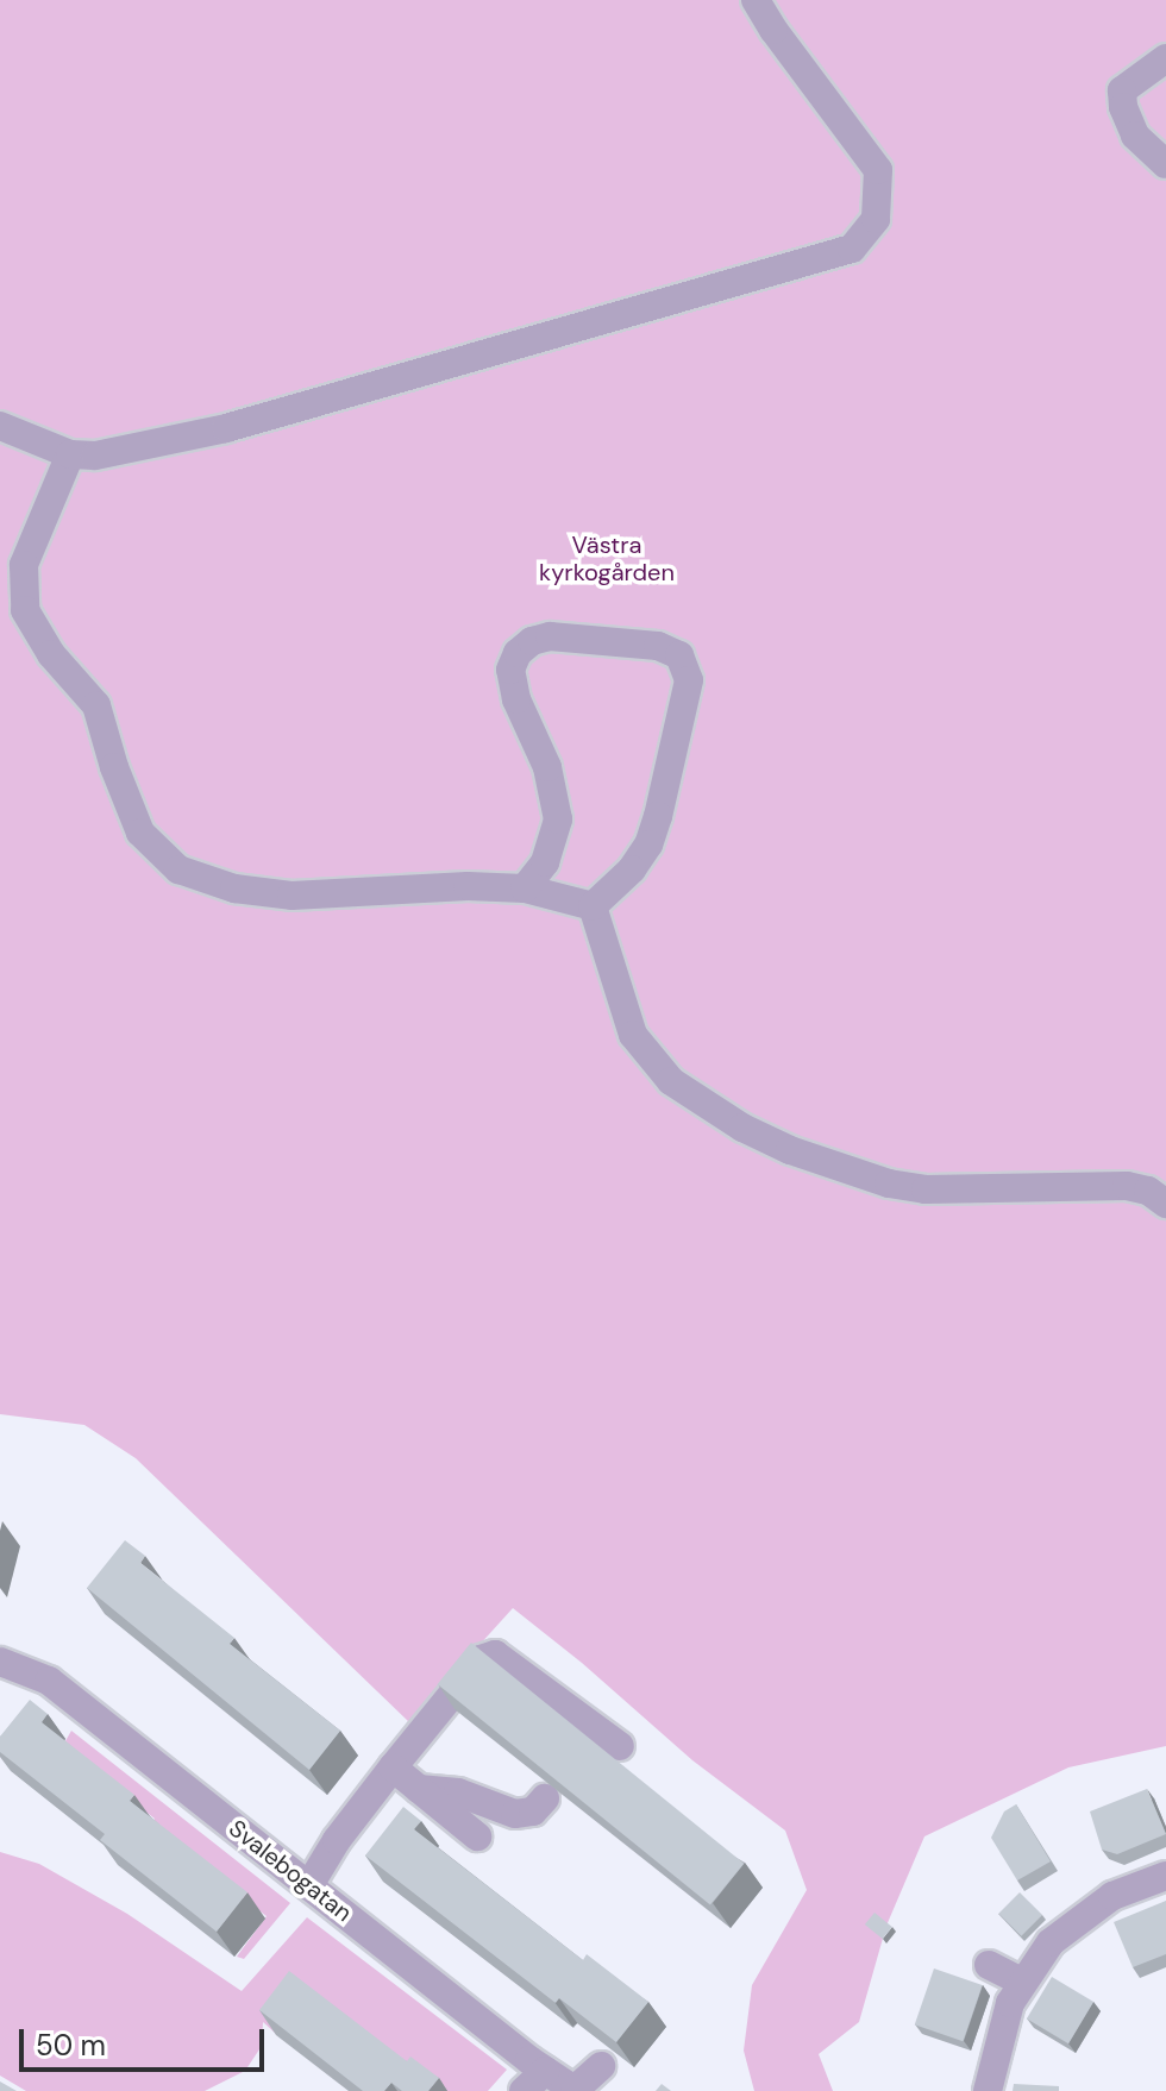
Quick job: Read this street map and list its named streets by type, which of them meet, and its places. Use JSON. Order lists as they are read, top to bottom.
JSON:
{
  "streets": {
    "street": ["Svalebogatan"]
  },
  "parks": ["Västra kyrkogården"],
  "scale_bar": "50 m"
}
